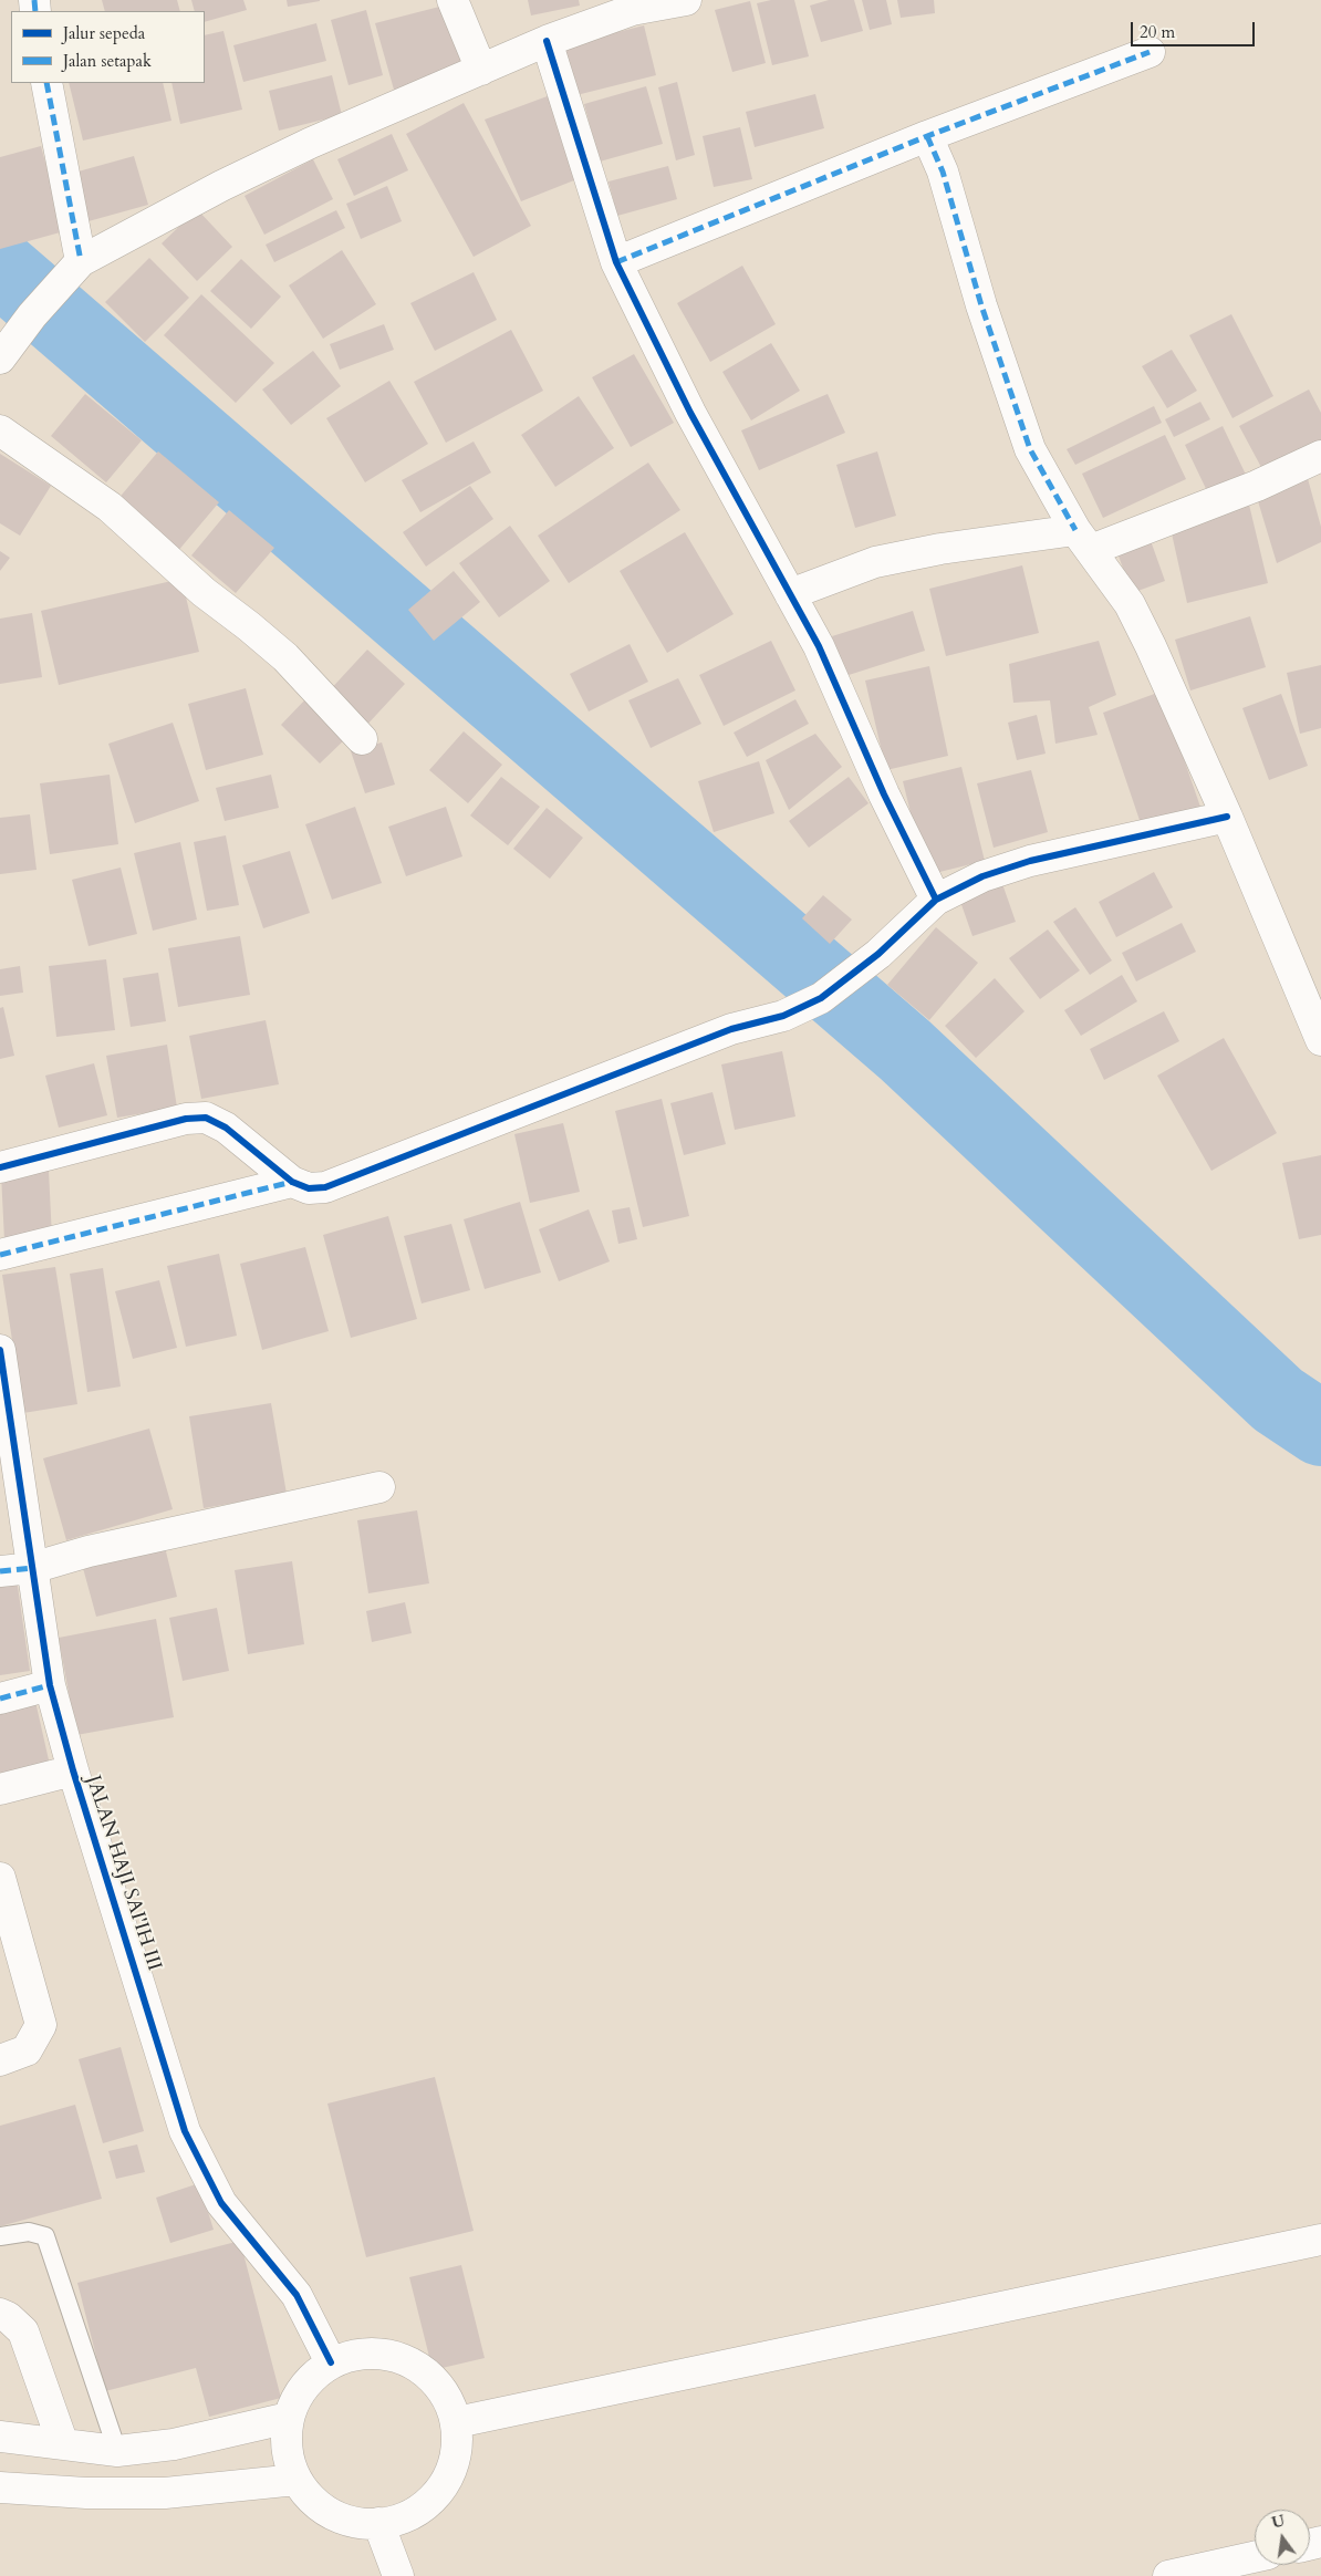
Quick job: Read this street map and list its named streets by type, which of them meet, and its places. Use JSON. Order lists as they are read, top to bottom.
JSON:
{
  "streets": {
    "street": ["JALAN HAJI SAI'IH III"]
  },
  "legend": ["Jalur sepeda", "Jalan setapak"],
  "scale_bar": "20 m",
  "north": "top"
}
